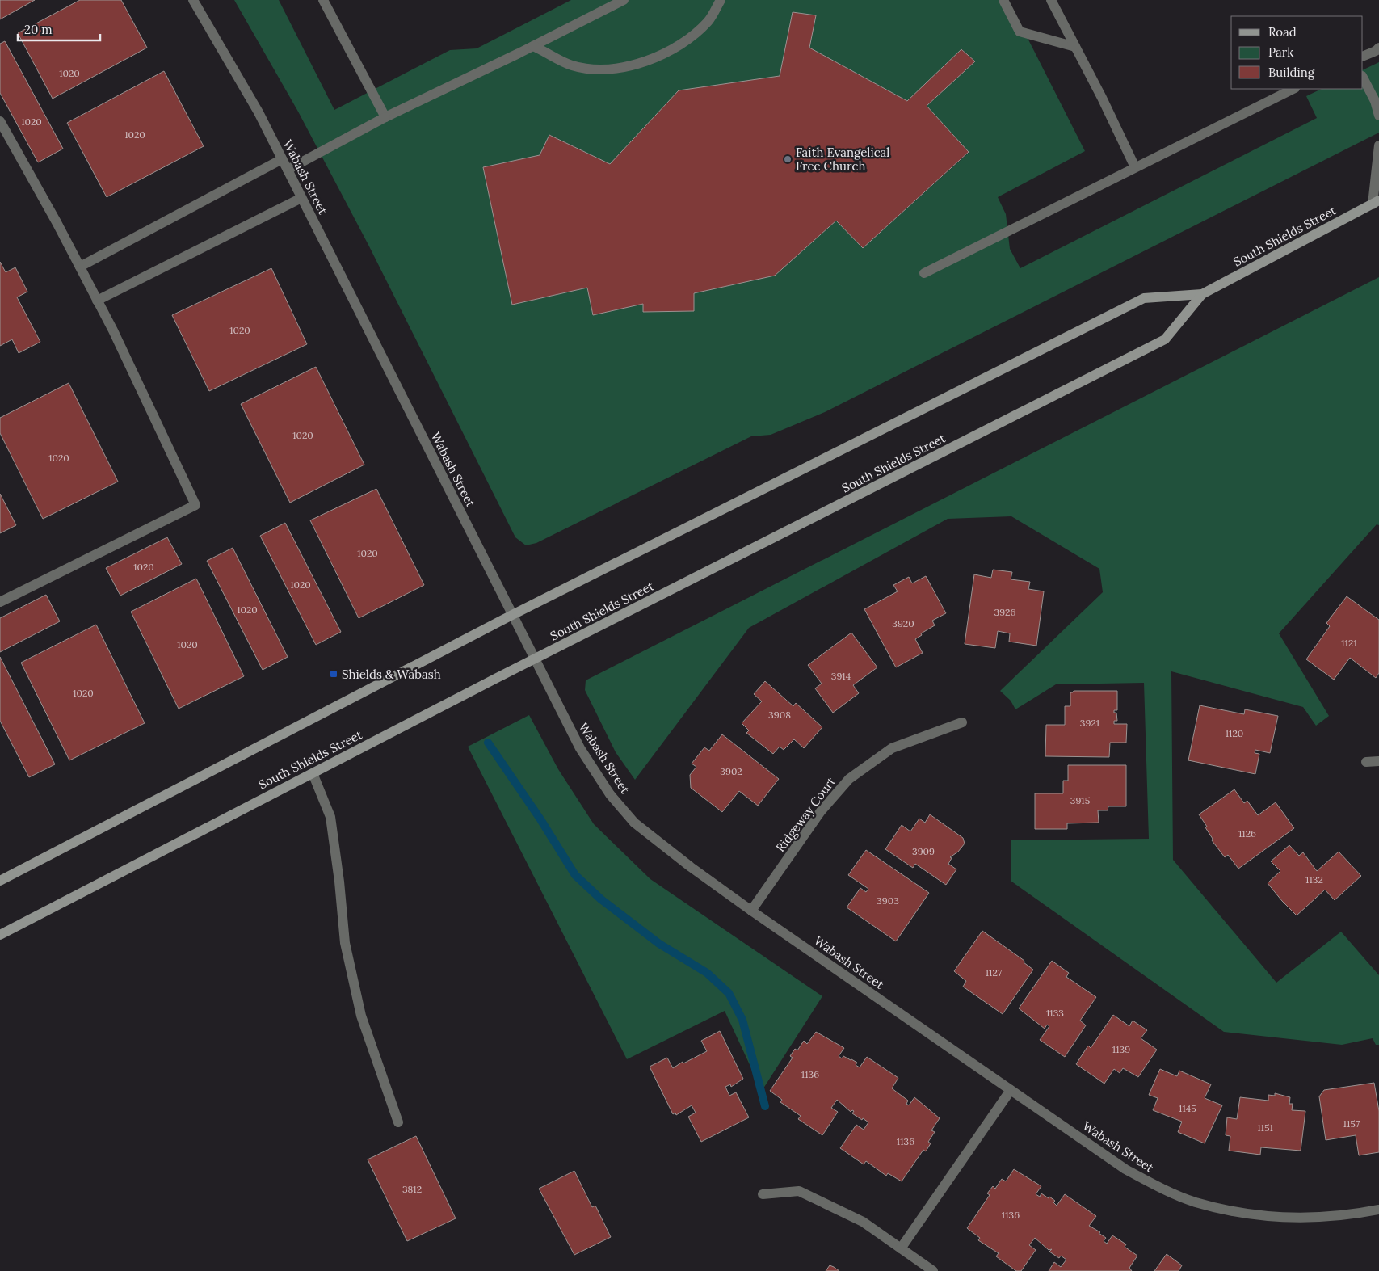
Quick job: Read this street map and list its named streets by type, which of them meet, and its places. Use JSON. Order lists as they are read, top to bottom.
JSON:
{
  "streets": {
    "main road": ["South Shields Street"],
    "street": ["Wabash Street", "Ridgeway Court"]
  },
  "crossings": [
    ["Wabash Street", "South Shields Street"],
    ["Wabash Street", "Ridgeway Court"]
  ],
  "places": {
    "other": ["Faith Evangelical Free Church"],
    "transit": ["Shields & Wabash"]
  },
  "house_numbers": [
    "1020",
    "1020",
    "1020",
    "1020",
    "1020",
    "1020",
    "1020",
    "1020",
    "1020",
    "1020",
    "3926",
    "3920",
    "1121",
    "1020",
    "3914",
    "1020",
    "3908",
    "3921",
    "1120",
    "3902",
    "3915",
    "1126",
    "3909",
    "1132",
    "3903",
    "1127",
    "1133",
    "1139",
    "1136",
    "1145",
    "1157",
    "1151",
    "1136",
    "3812",
    "1136"
  ],
  "legend": ["Road", "Park", "Building"],
  "scale_bar": "20 m"
}
